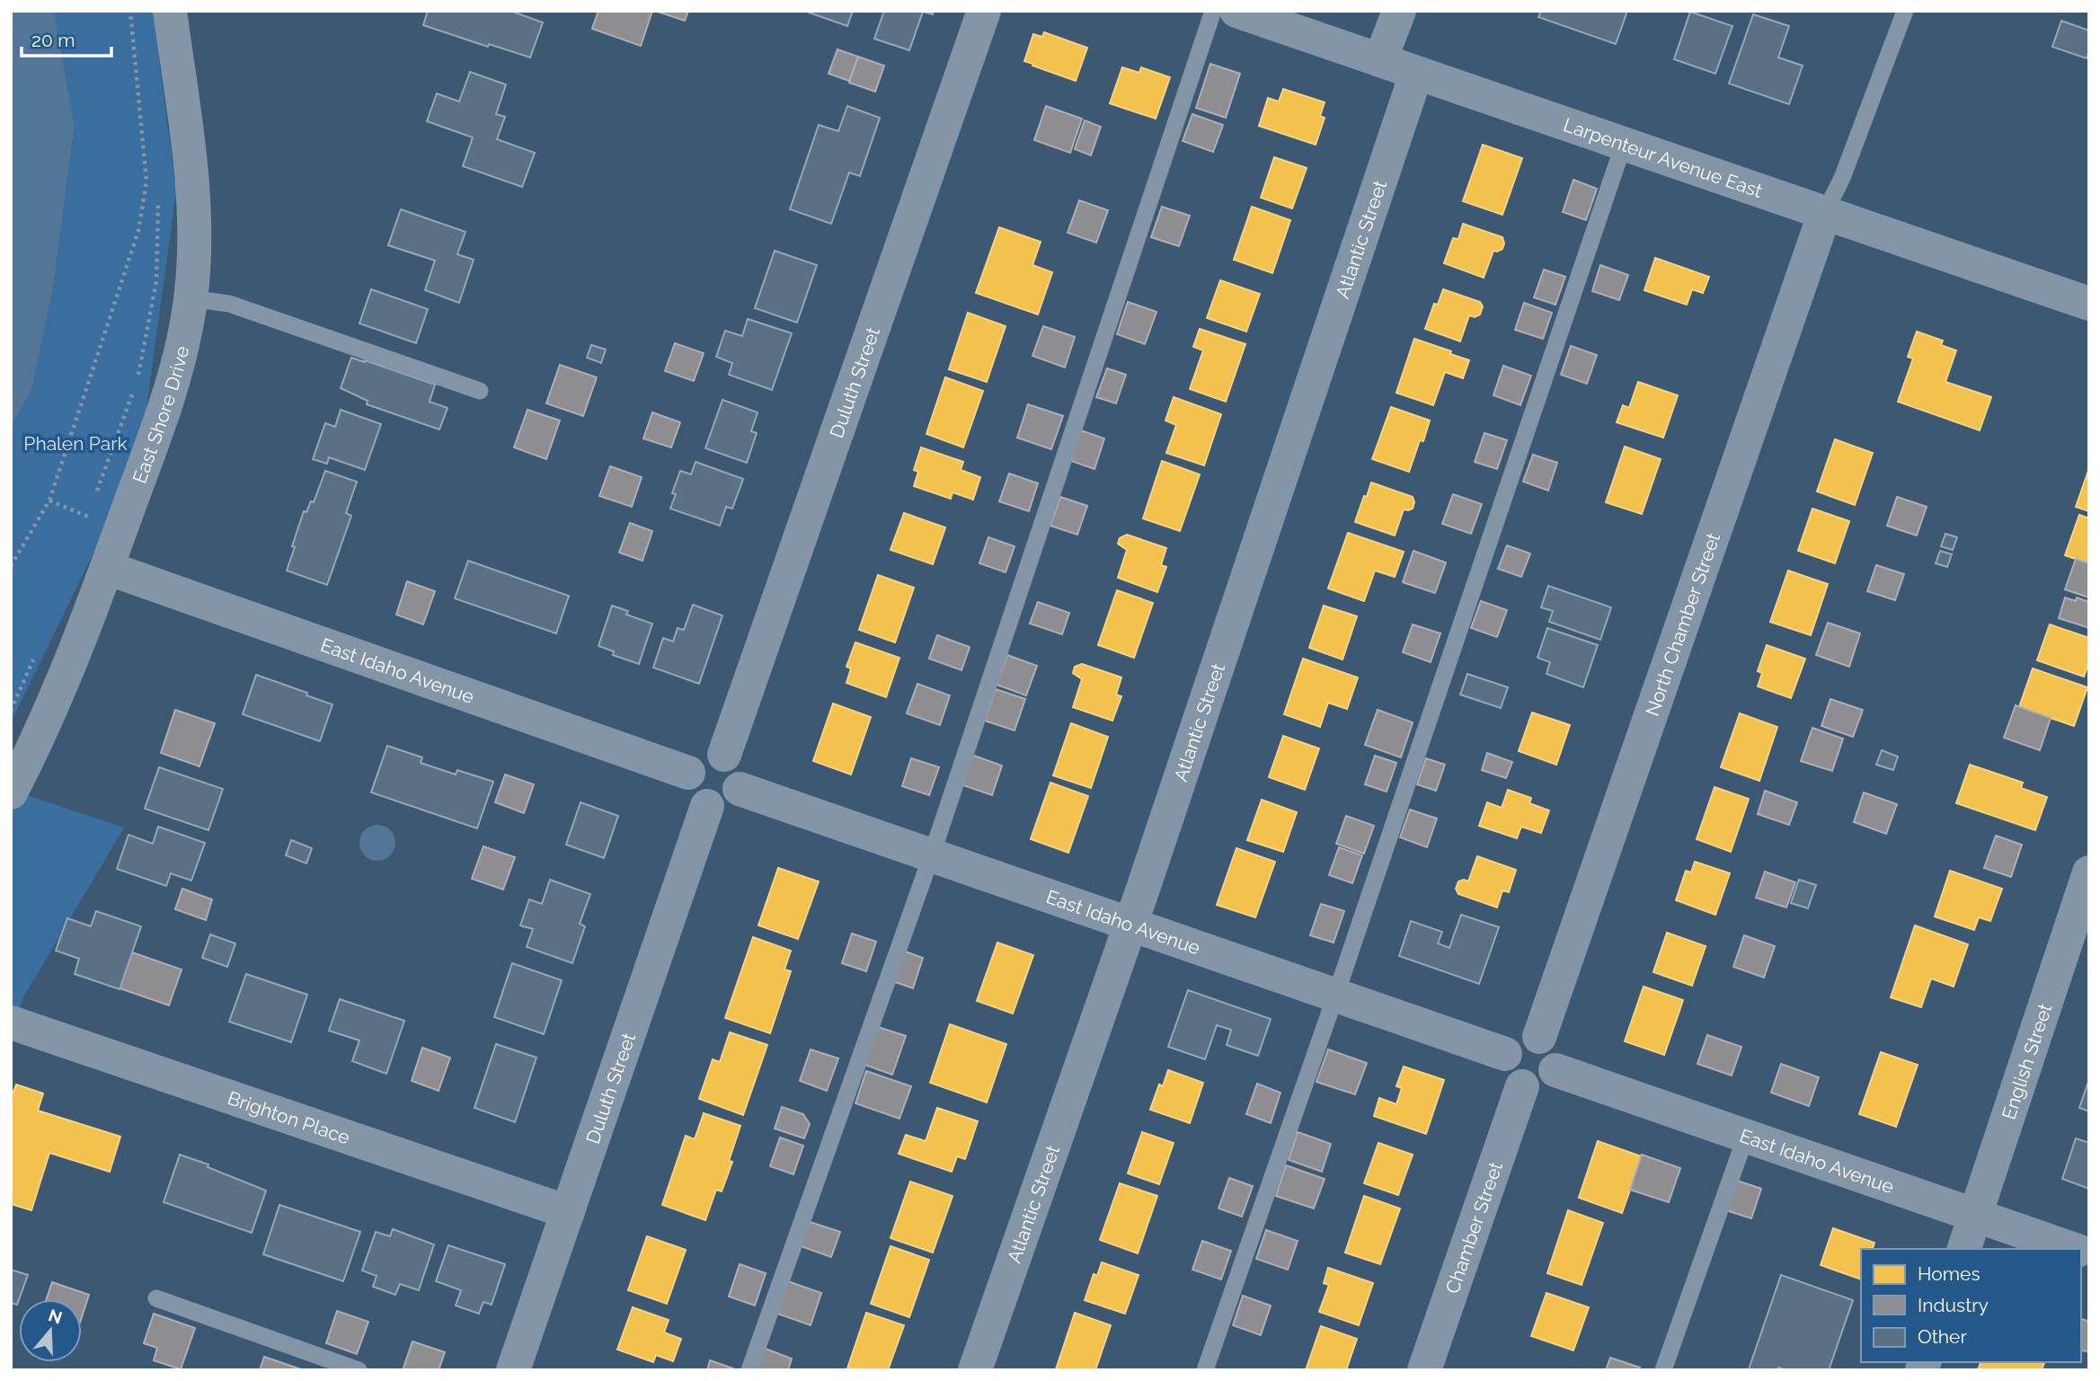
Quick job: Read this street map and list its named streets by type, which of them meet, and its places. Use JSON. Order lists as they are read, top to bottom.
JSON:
{
  "streets": {
    "street": [
      "Larpenteur Avenue East",
      "Atlantic Street",
      "Duluth Street",
      "East Shore Drive",
      "North Chamber Street",
      "East Idaho Avenue",
      "English Street",
      "Brighton Place",
      "Chamber Street"
    ]
  },
  "crossings": [
    ["Larpenteur Avenue East", "Atlantic Street"],
    ["Larpenteur Avenue East", "North Chamber Street"],
    ["Atlantic Street", "East Idaho Avenue"],
    ["Duluth Street", "East Idaho Avenue"],
    ["Duluth Street", "Brighton Place"],
    ["East Shore Drive", "East Idaho Avenue"],
    ["North Chamber Street", "East Idaho Avenue"],
    ["North Chamber Street", "Chamber Street"],
    ["East Idaho Avenue", "English Street"],
    ["East Idaho Avenue", "Chamber Street"]
  ],
  "parks": ["Phalen Park"],
  "legend": ["Homes", "Industry", "Other"],
  "scale_bar": "20 m",
  "north": "top"
}
